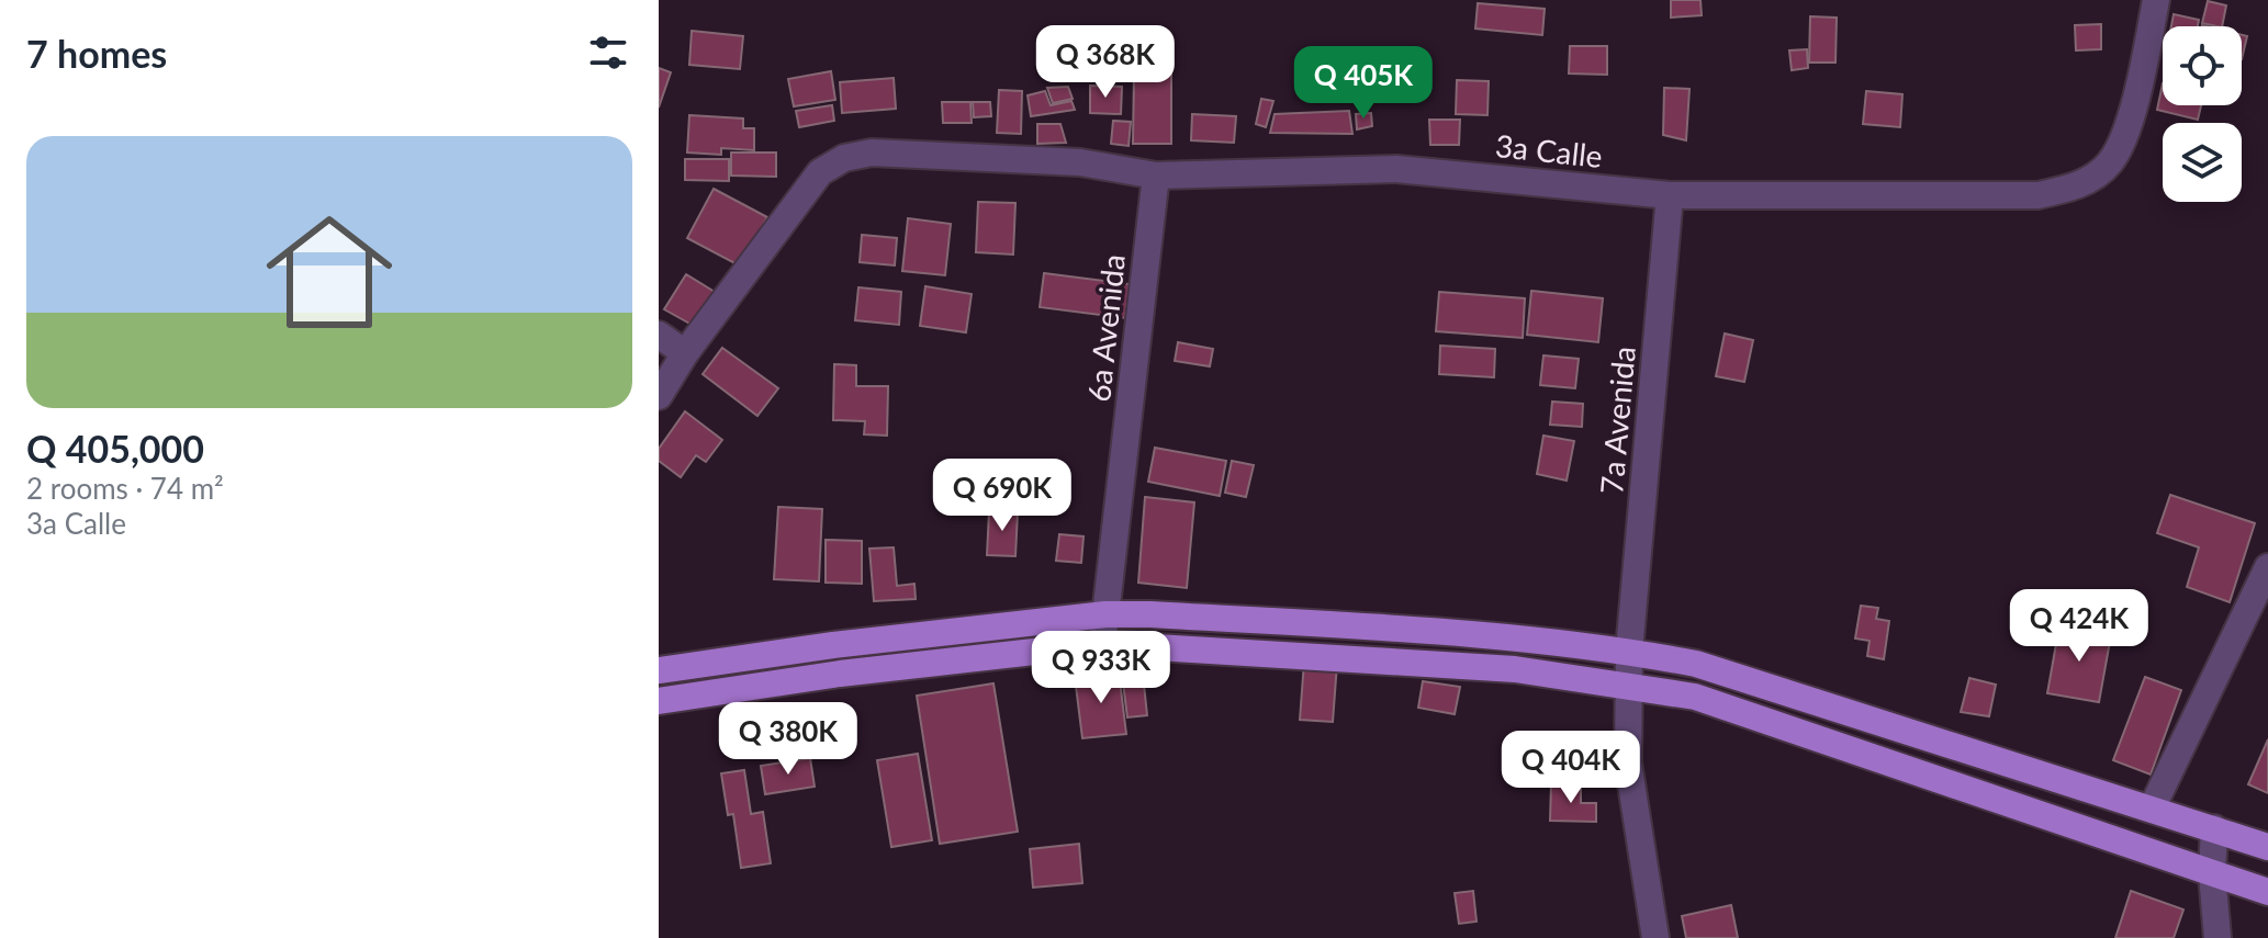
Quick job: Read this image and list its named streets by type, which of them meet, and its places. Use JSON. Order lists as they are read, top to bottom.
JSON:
{
  "streets": {
    "street": ["3a Calle", "6a Avenida", "7a Avenida"]
  },
  "crossings": [
    ["3a Calle", "6a Avenida"],
    ["3a Calle", "7a Avenida"]
  ],
  "page": {
    "heading": "7 homes",
    "price": [
      "Q 368K",
      "Q 405K",
      "Q 690K",
      "Q 424K",
      "Q 933K",
      "Q 380K",
      "Q 404K"
    ],
    "list": [
      {
        "name": "Q 405,000",
        "note": "2 rooms · 74 m² · 3a Calle"
      }
    ]
  }
}
